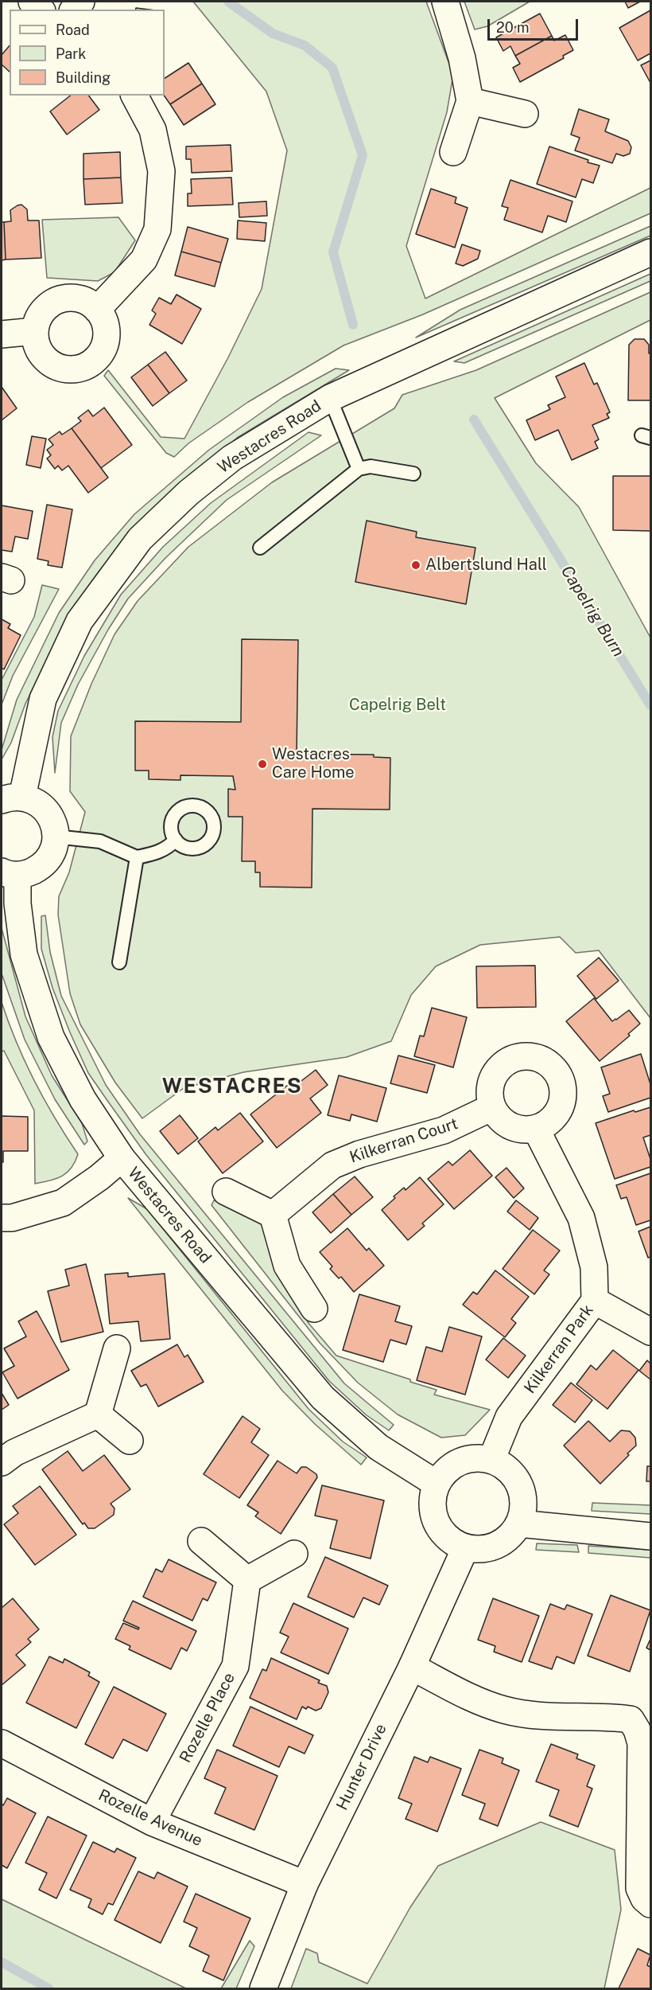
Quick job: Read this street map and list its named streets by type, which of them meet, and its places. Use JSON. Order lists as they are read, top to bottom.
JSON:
{
  "streets": {
    "street": [
      "Westacres Road",
      "Kilkerran Court",
      "Kilkerran Park",
      "Rozelle Place",
      "Hunter Drive",
      "Rozelle Avenue"
    ]
  },
  "crossings": [
    ["Westacres Road", "Kilkerran Park"],
    ["Westacres Road", "Hunter Drive"],
    ["Kilkerran Court", "Kilkerran Park"],
    ["Kilkerran Park", "Hunter Drive"],
    ["Rozelle Place", "Rozelle Avenue"],
    ["Hunter Drive", "Rozelle Avenue"]
  ],
  "districts": ["WESTACRES"],
  "water": ["Capelrig Burn"],
  "parks": ["Capelrig Belt"],
  "places": ["Albertslund Hall", "Westacres Care Home"],
  "legend": ["Road", "Park", "Building"],
  "scale_bar": "20 m"
}
